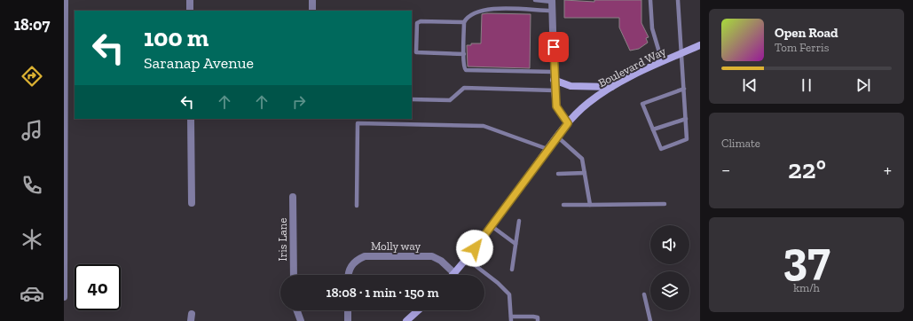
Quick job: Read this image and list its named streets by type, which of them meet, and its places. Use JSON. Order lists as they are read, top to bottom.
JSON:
{
  "streets": {
    "street": ["Boulevard Way", "Iris Lane", "Molly way"]
  },
  "crossings": [
    ["Boulevard Way", "Molly way"]
  ],
  "page": {
    "tabs": "18:07",
    "turn": ["100 m", "Saranap Avenue"],
    "song": ["Open Road", "Tom Ferris"],
    "tile": [
      "Climate",
      ["37", "km/h"]
    ],
    "heat": ["−", "22°", "+"],
    "limit": "40",
    "trip": "18:08 · 1 min · 150 m"
  }
}
